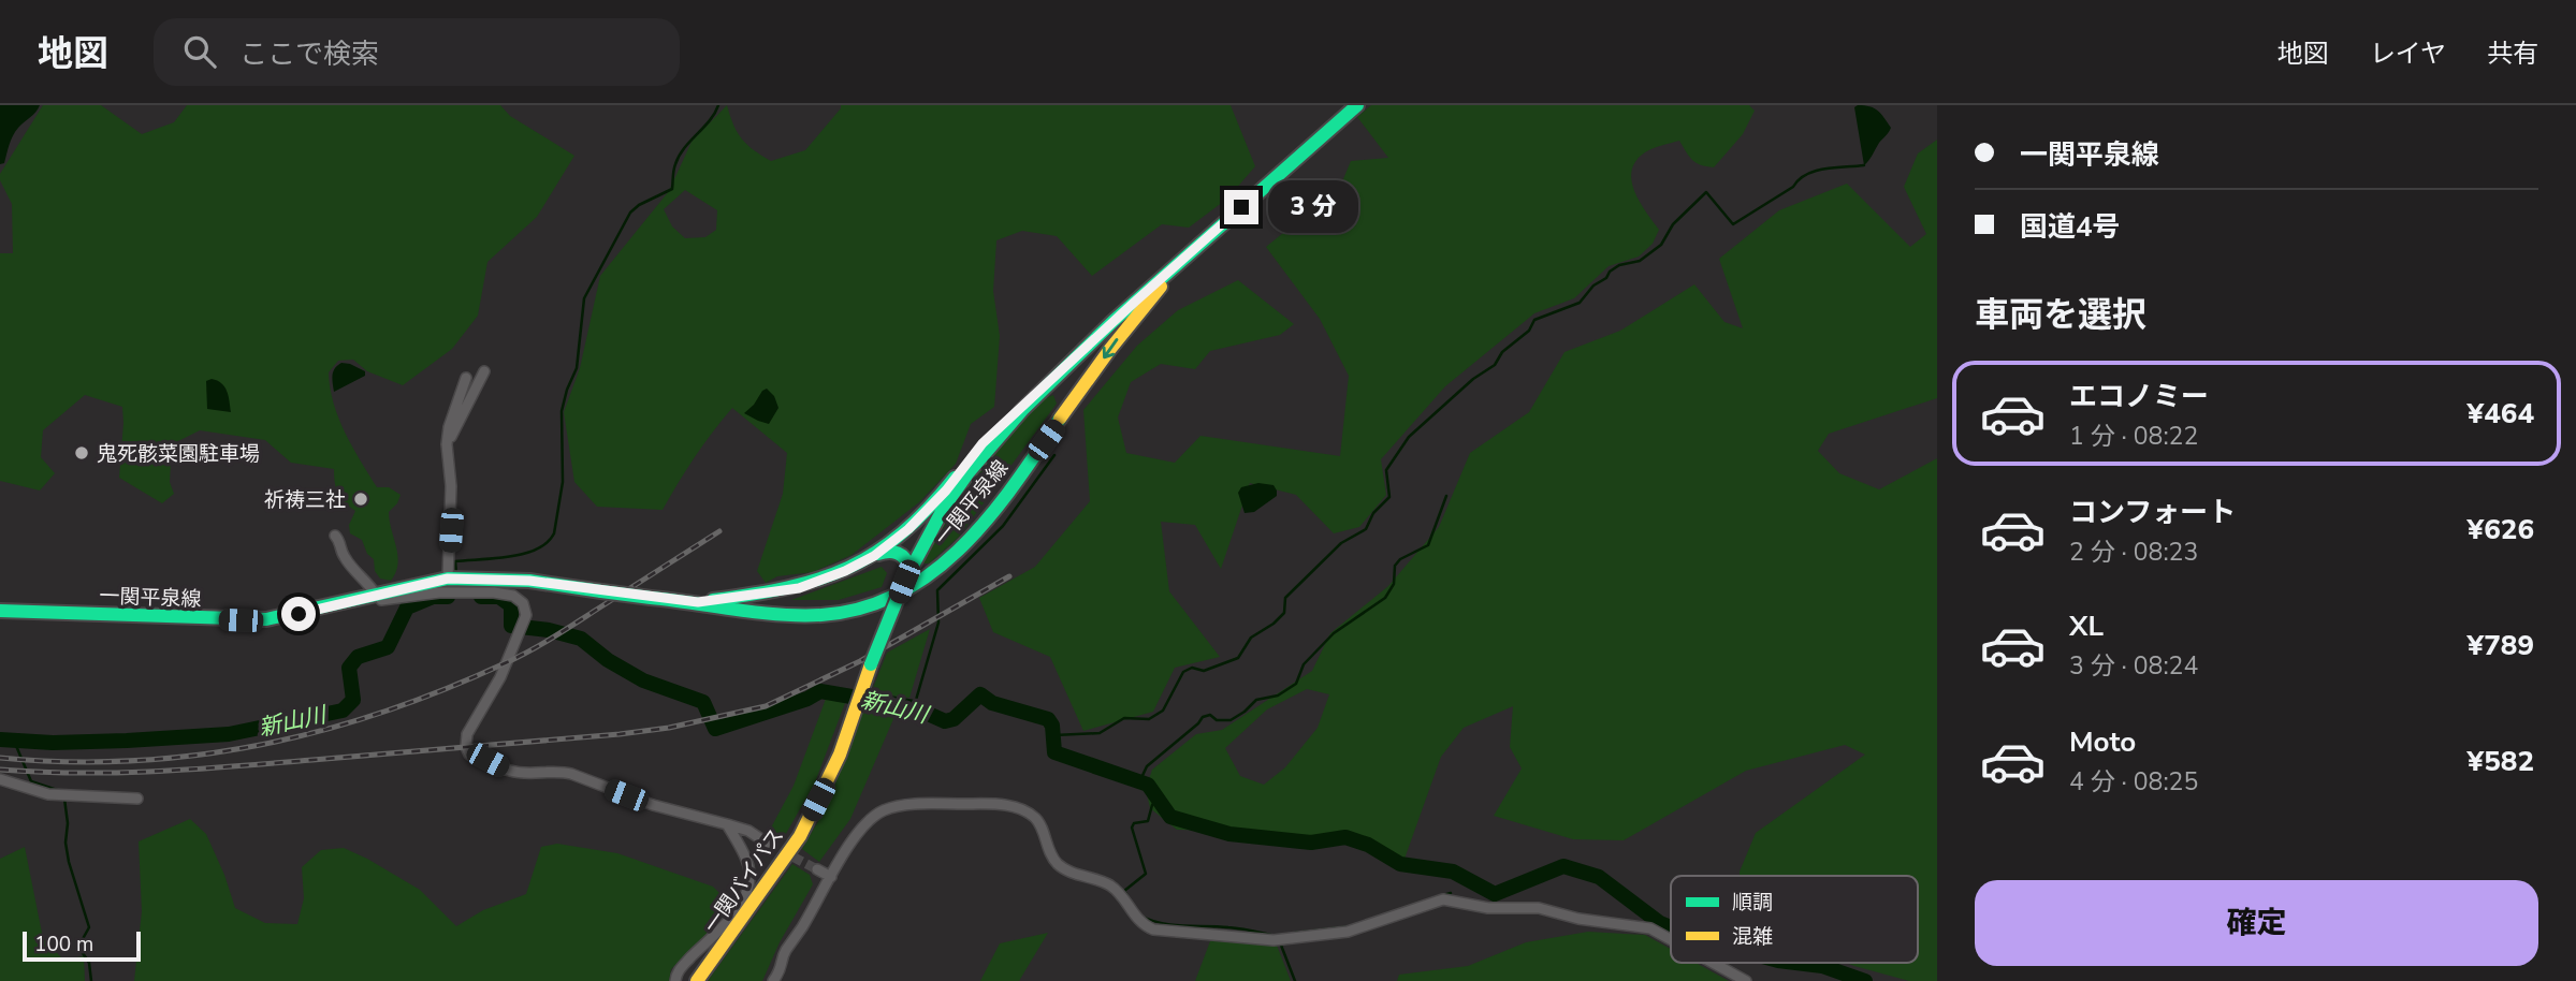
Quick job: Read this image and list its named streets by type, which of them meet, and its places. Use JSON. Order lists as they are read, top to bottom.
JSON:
{
  "streets": {
    "main road": ["一関平泉線", "一関バイパス"]
  },
  "crossings": [
    ["一関平泉線", "一関バイパス"]
  ],
  "water": ["新山川"],
  "places": ["鬼死骸菜園駐車場", "祈祷三社"],
  "legend": ["順調", "混雑"],
  "scale_bar": "100 m",
  "page": {
    "header": "地図",
    "search": "ここで検索",
    "nav": ["地図", "レイヤ", "共有"],
    "banner": ["一関平泉線", "国道4号"],
    "bubble": "3 分",
    "heading": "車両を選択",
    "list": [
      {
        "name": "エコノミー",
        "note": "1 分 · 08:22",
        "value": "¥464"
      },
      {
        "name": "コンフォート",
        "note": "2 分 · 08:23",
        "value": "¥626"
      },
      {
        "name": "XL",
        "note": "3 分 · 08:24",
        "value": "¥789"
      },
      {
        "name": "Moto",
        "note": "4 分 · 08:25",
        "value": "¥582"
      }
    ],
    "buttons": "確定",
    "scale": "100 m"
  }
}
